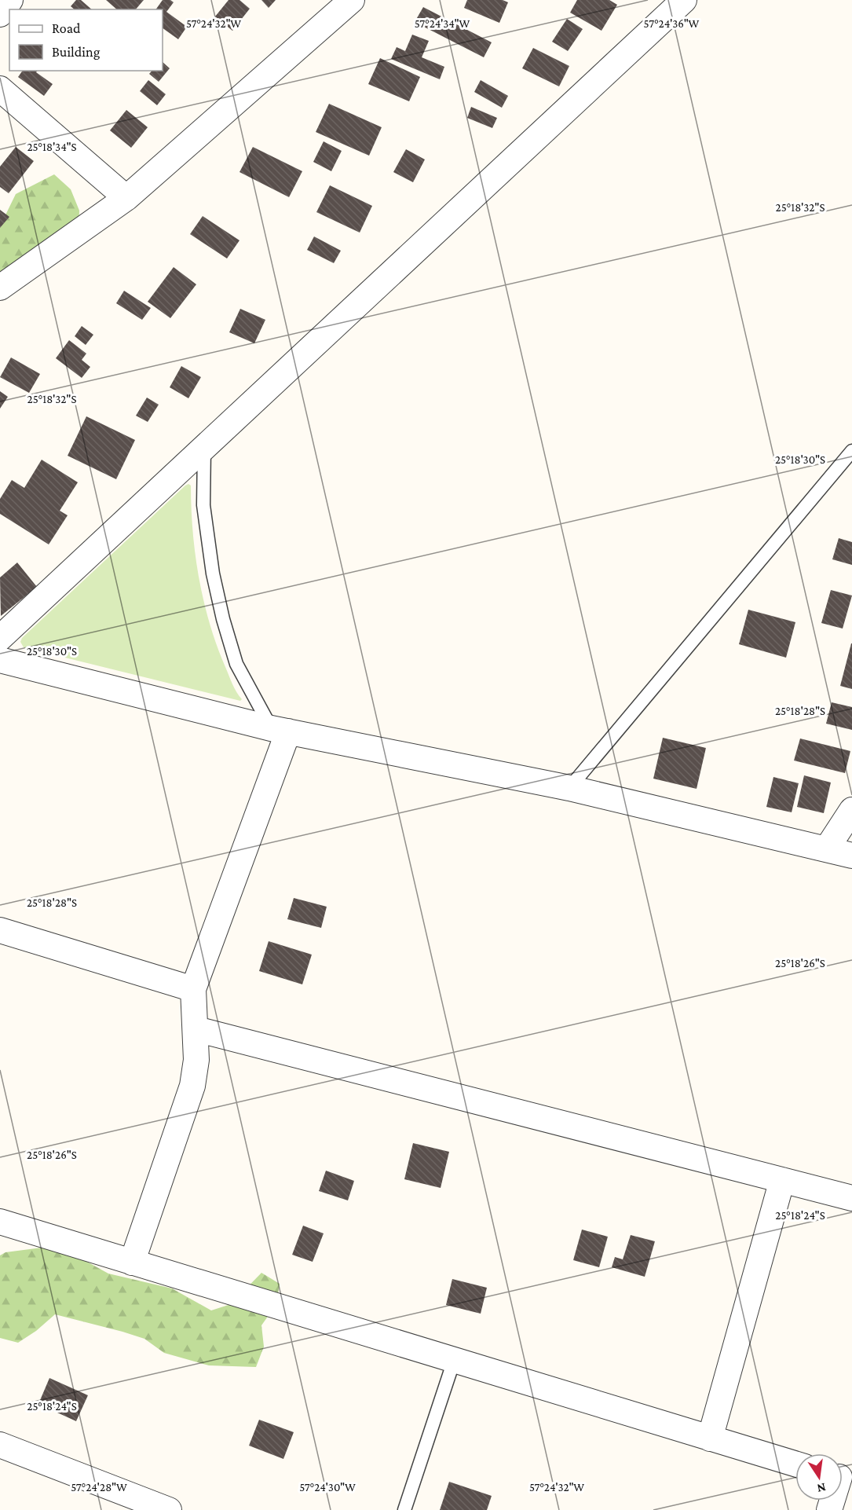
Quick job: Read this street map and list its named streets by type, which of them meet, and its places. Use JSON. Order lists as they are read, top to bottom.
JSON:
{
  "legend": ["Road", "Building"],
  "north": "bottom",
  "coordinates": [
    "57°24'32\"W",
    "57°24'34\"W",
    "57°24'36\"W",
    "25°18'34\"S",
    "25°18'32\"S",
    "25°18'30\"S",
    "25°18'28\"S",
    "25°18'26\"S",
    "25°18'24\"S",
    "57°24'28\"W",
    "57°24'30\"W"
  ]
}
